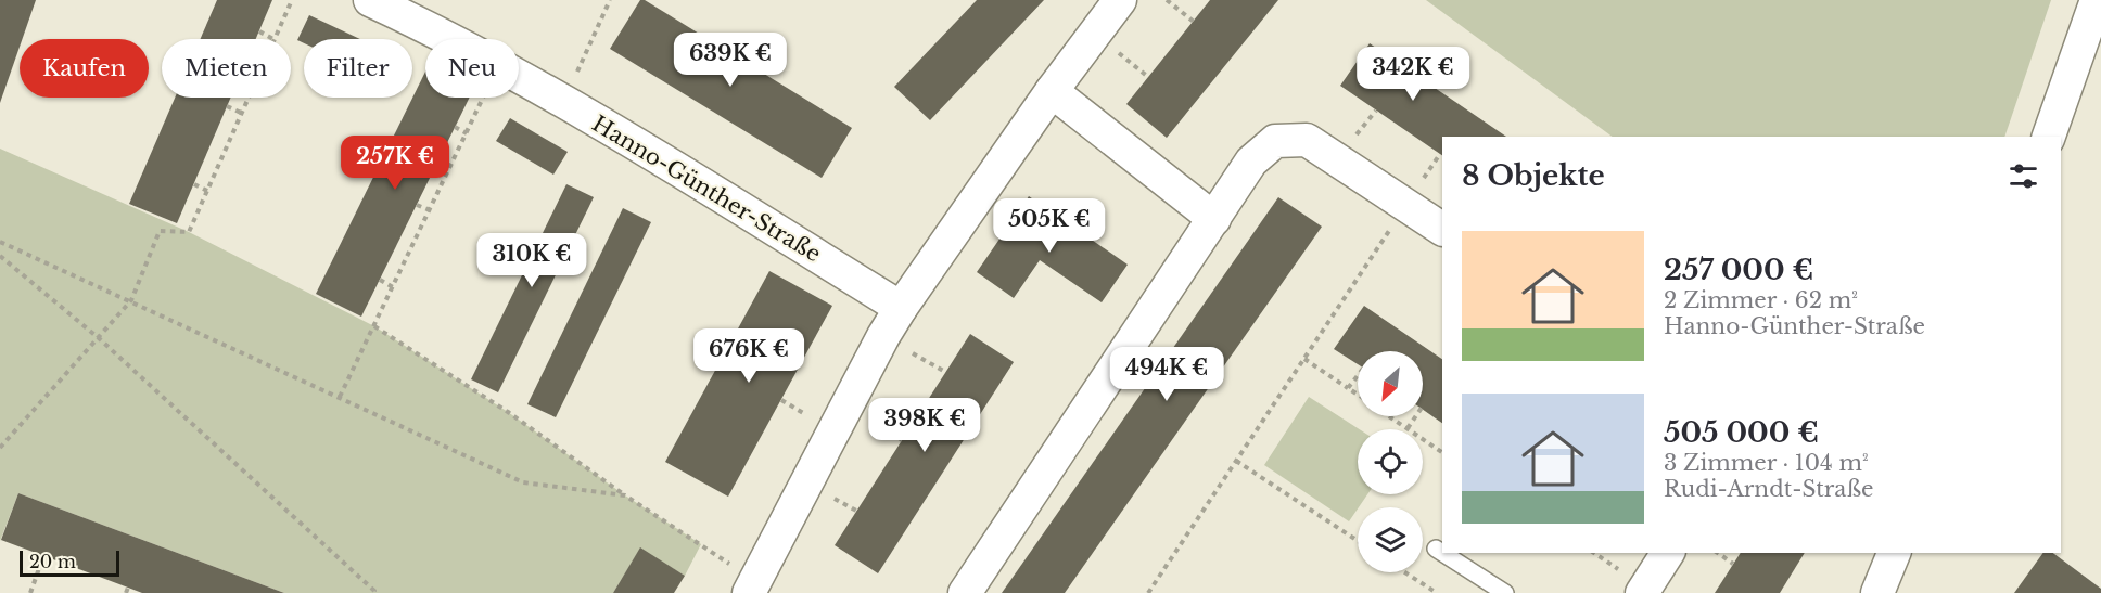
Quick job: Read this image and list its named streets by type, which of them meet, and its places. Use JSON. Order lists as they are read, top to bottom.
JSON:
{
  "streets": {
    "street": ["Hanno-Günther-Straße"]
  },
  "scale_bar": "20 m",
  "north": "bottom left",
  "page": {
    "price": [
      "639K €",
      "342K €",
      "257K €",
      "505K €",
      "310K €",
      "676K €",
      "494K €",
      "398K €"
    ],
    "chip": [
      "Kaufen",
      "Mieten",
      "Filter",
      "Neu"
    ],
    "heading": "8 Objekte",
    "list": [
      {
        "name": "257 000 €",
        "note": "2 Zimmer · 62 m² · Hanno-Günther-Straße"
      },
      {
        "name": "505 000 €",
        "note": "3 Zimmer · 104 m² · Rudi-Arndt-Straße"
      }
    ],
    "scale": "20 m"
  }
}
